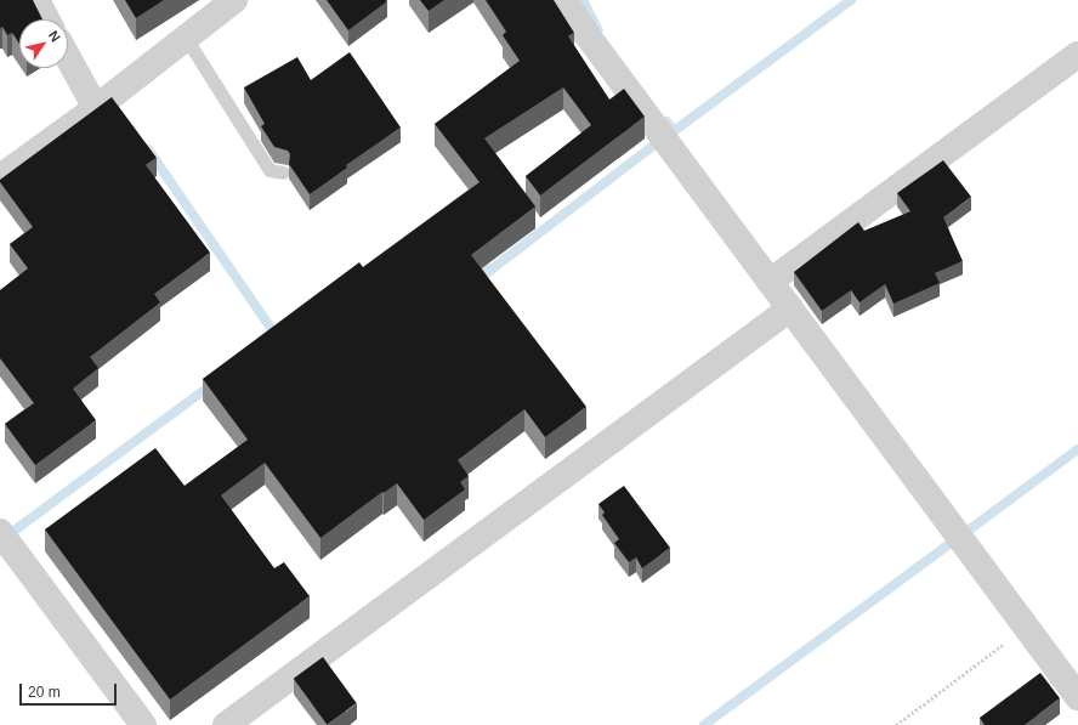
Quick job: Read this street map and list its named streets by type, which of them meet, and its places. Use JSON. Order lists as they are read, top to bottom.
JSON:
{
  "scale_bar": "20 m",
  "north": "top right"
}
